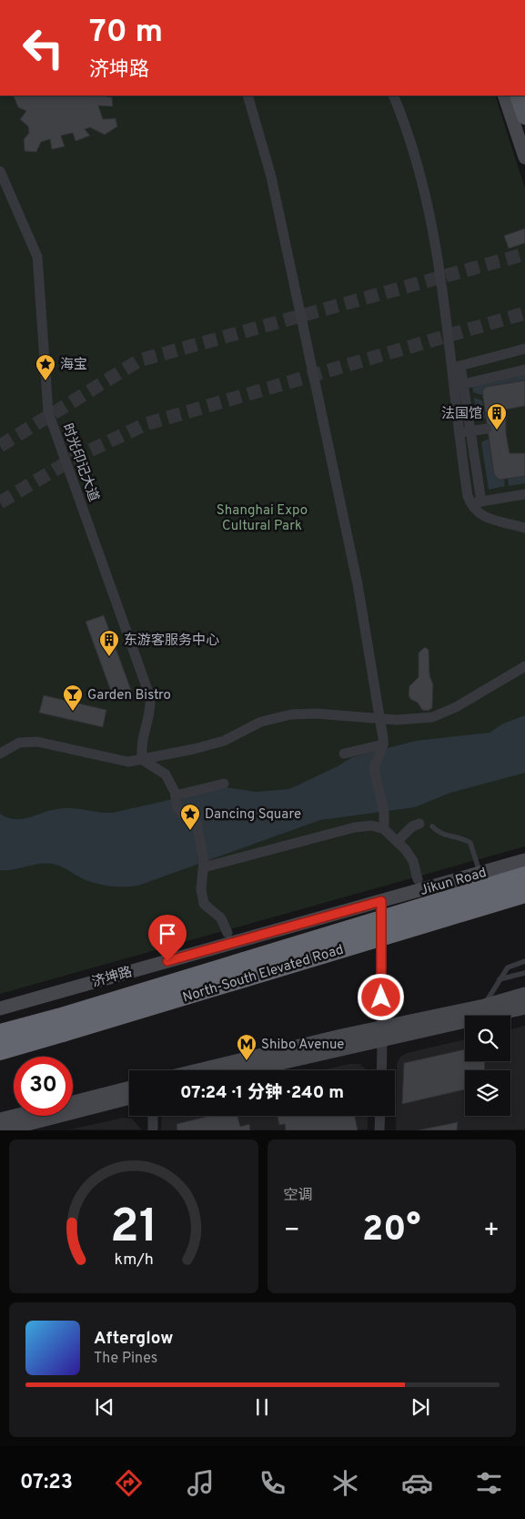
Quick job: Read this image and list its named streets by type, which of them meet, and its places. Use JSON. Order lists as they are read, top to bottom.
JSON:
{
  "streets": {
    "highway": ["North-South Elevated Road"],
    "main road": ["Jikun Road", "济坤路"],
    "street": ["时光印记大道"]
  },
  "crossings": [
    ["Jikun Road", "济坤路"]
  ],
  "parks": ["Shanghai Expo Cultural Park"],
  "places": {
    "place": ["海宝", "Dancing Square"],
    "building": ["法国馆", "东游客服务中心"],
    "bar": ["Garden Bistro"],
    "metro station": ["Shibo Avenue"]
  },
  "page": {
    "turn": ["70 m", "济坤路"],
    "limit": "30",
    "trip": "07:24 · 1 分钟 · 240 m",
    "tile": "空调",
    "heat": ["−", "20°", "+"],
    "song": ["Afterglow", "The Pines"],
    "tabs": "07:23",
    "gauge": ["21", "km/h"]
  }
}
